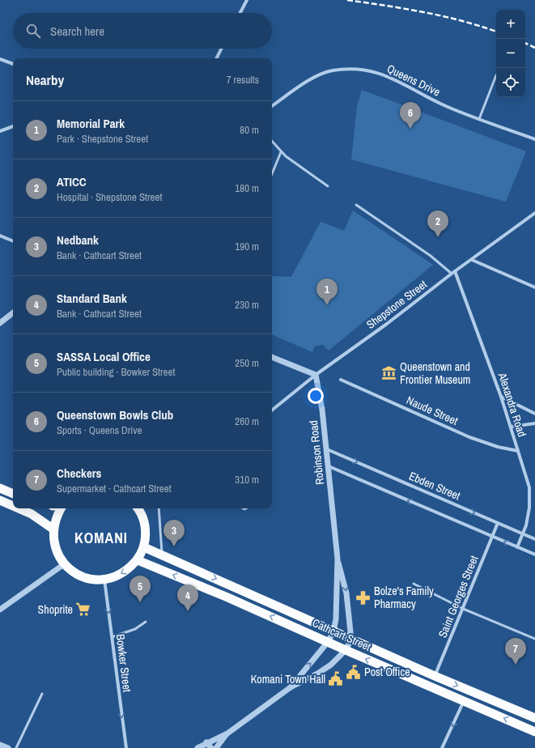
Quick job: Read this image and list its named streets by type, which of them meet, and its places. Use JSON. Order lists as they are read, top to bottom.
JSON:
{
  "streets": {
    "highway": ["Cathcart Street"],
    "street": [
      "Queens Drive",
      "Shepstone Street",
      "Alexandra Road",
      "Naude Street",
      "Robinson Road",
      "Ebden Street",
      "Saint Georges Street",
      "Bowker Street"
    ]
  },
  "crossings": [
    ["Shepstone Street", "Alexandra Road"],
    ["Shepstone Street", "Robinson Road"],
    ["Alexandra Road", "Naude Street"],
    ["Alexandra Road", "Ebden Street"],
    ["Robinson Road", "Ebden Street"],
    ["Robinson Road", "Cathcart Street"],
    ["Ebden Street", "Saint Georges Street"],
    ["Saint Georges Street", "Cathcart Street"]
  ],
  "one_way": ["Bowker Street"],
  "districts": ["KOMANI"],
  "places": {
    "museum": ["Queenstown and Frontier Museum"],
    "pharmacy": ["Bolze's Family Pharmacy"],
    "supermarket": ["Shoprite"],
    "public building": ["Post Office", "Komani Town Hall"]
  },
  "page": {
    "map_buttons": ["+", "−"],
    "search": "Search here",
    "heading": ["Nearby", "7 results"],
    "list": [
      {
        "mark": "1",
        "name": "Memorial Park",
        "note": "Park · Shepstone Street",
        "value": "80 m"
      },
      {
        "mark": "2",
        "name": "ATICC",
        "note": "Hospital · Shepstone Street",
        "value": "180 m"
      },
      {
        "mark": "3",
        "name": "Nedbank",
        "note": "Bank · Cathcart Street",
        "value": "190 m"
      },
      {
        "mark": "4",
        "name": "Standard Bank",
        "note": "Bank · Cathcart Street",
        "value": "230 m"
      },
      {
        "mark": "5",
        "name": "SASSA Local Office",
        "note": "Public building · Bowker Street",
        "value": "250 m"
      },
      {
        "mark": "6",
        "name": "Queenstown Bowls Club",
        "note": "Sports · Queens Drive",
        "value": "260 m"
      },
      {
        "mark": "7",
        "name": "Checkers",
        "note": "Supermarket · Cathcart Street",
        "value": "310 m"
      }
    ],
    "pins": [
      "6",
      "2",
      "1",
      "3",
      "5",
      "4",
      "7"
    ]
  }
}
